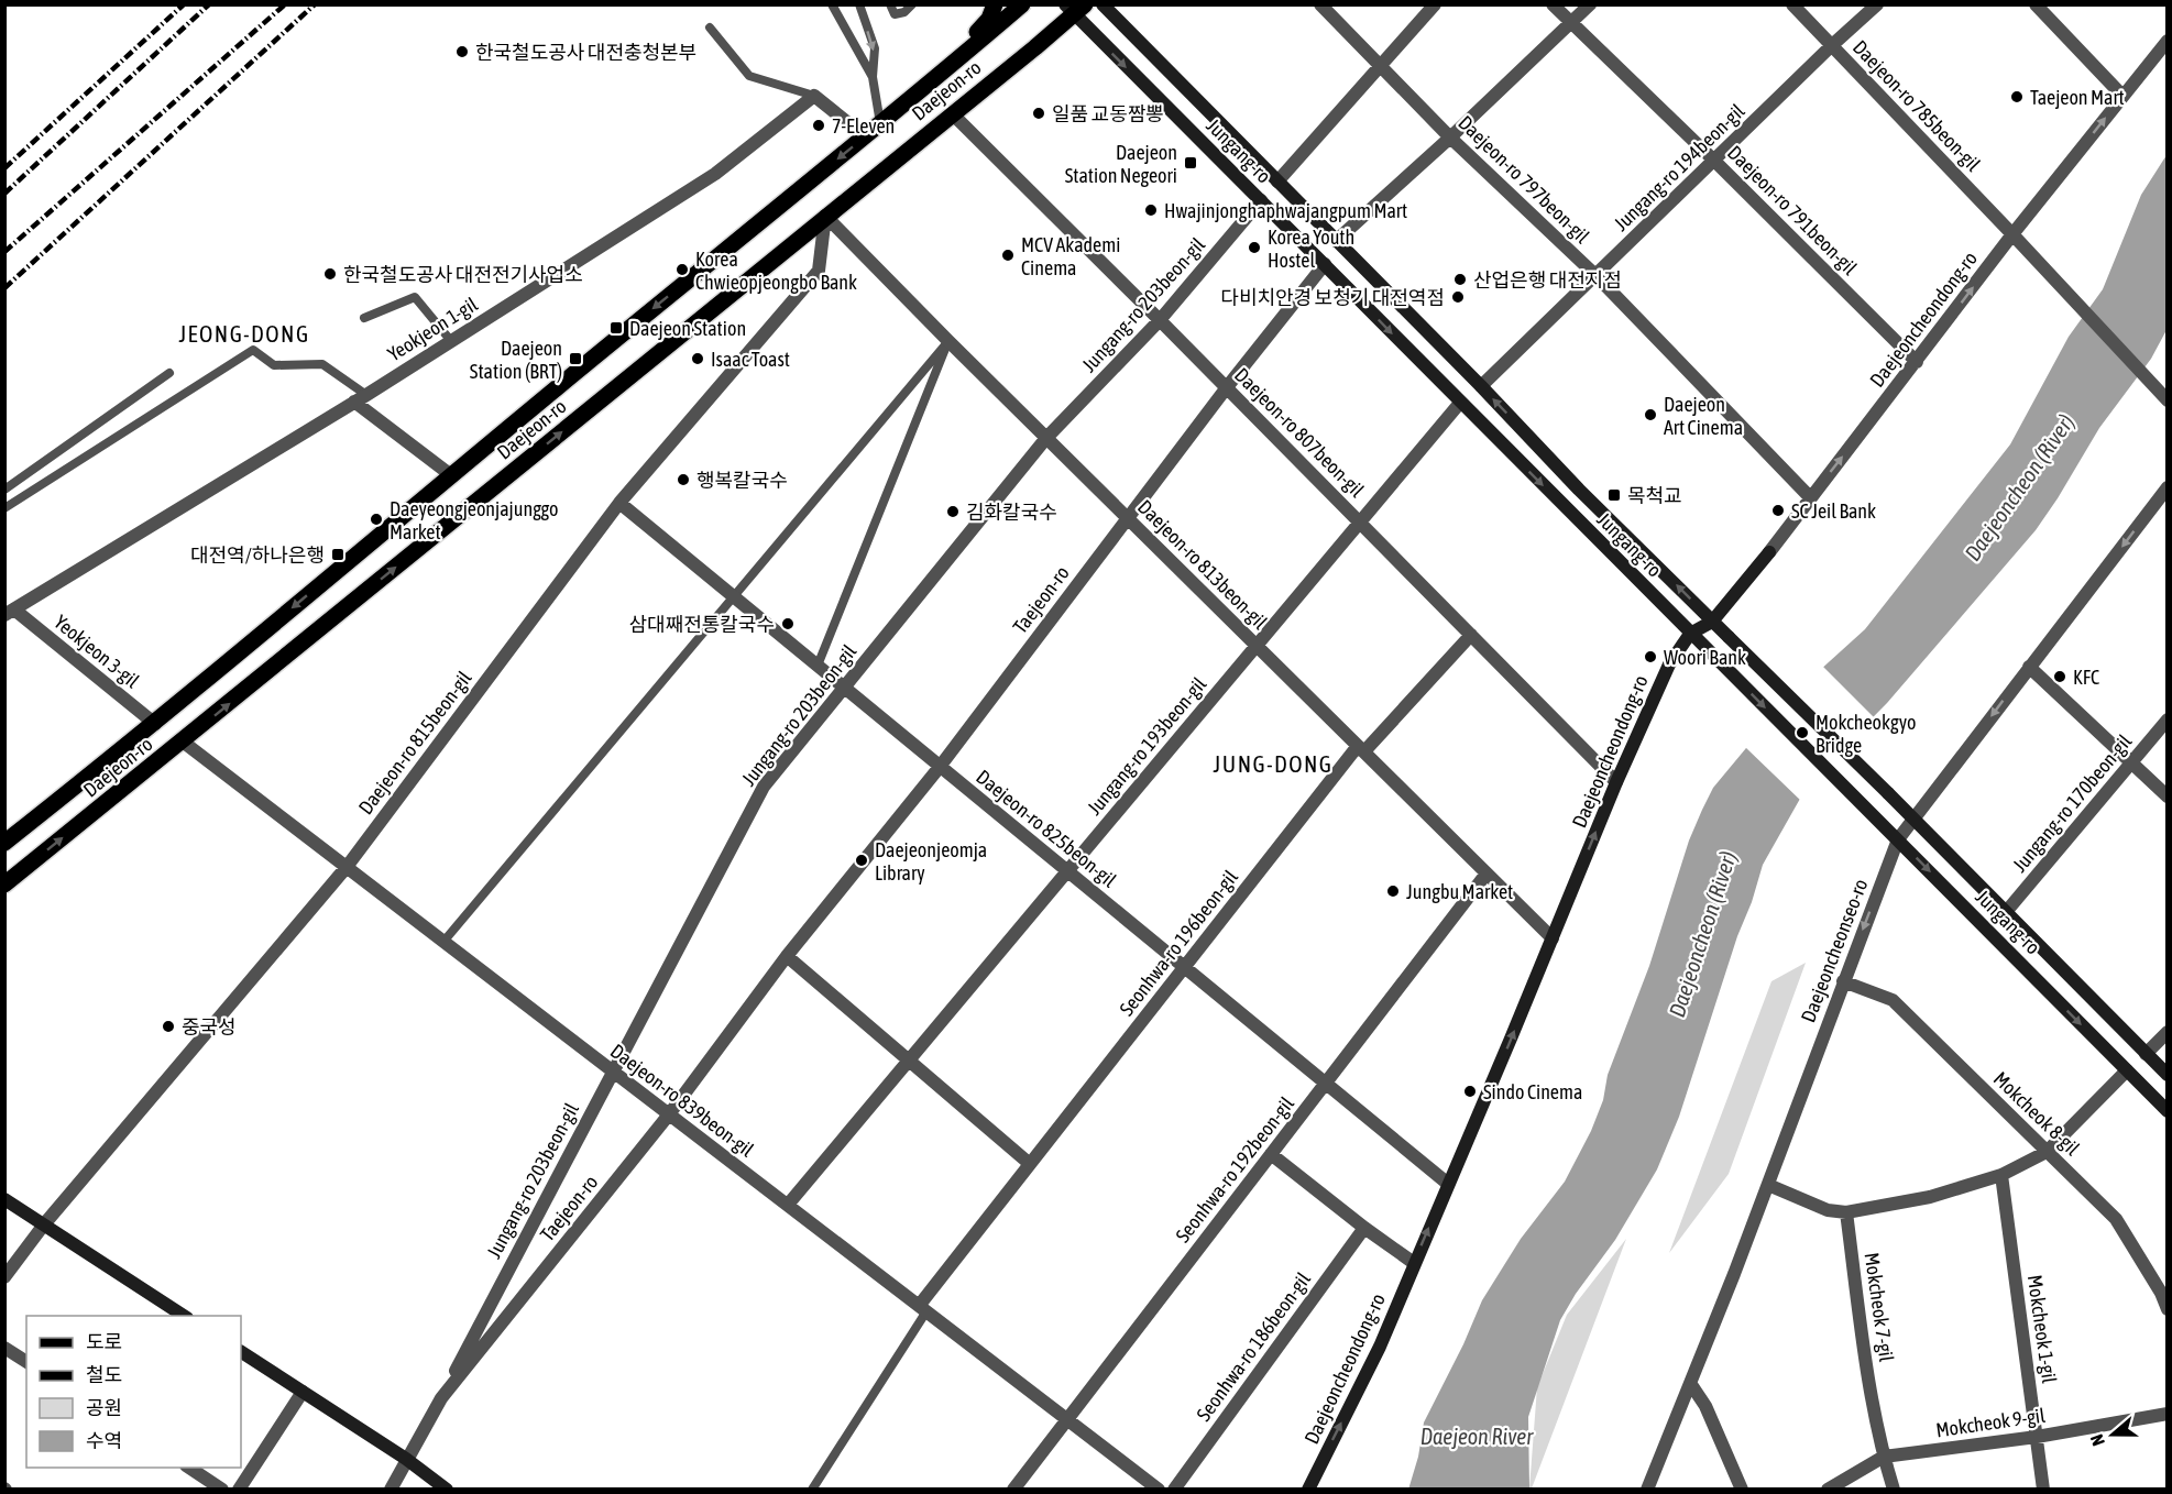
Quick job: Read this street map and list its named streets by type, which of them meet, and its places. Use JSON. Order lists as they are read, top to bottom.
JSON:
{
  "streets": {
    "main road": ["Daejeon-ro", "Jungang-ro", "Daejeoncheondong-ro"],
    "street": [
      "Daejeon-ro 785beon-gil",
      "Jungang-ro 194beon-gil",
      "Daejeon-ro 797beon-gil",
      "Daejeon-ro 791beon-gil",
      "Jungang-ro 203beon-gil",
      "Yeokjeon 1-gil",
      "Daejeon-ro 807beon-gil",
      "Daejeon-ro 813beon-gil",
      "Taejeon-ro",
      "Yeokjeon 3-gil",
      "Daejeon-ro 815beon-gil",
      "Jungang-ro 193beon-gil",
      "Jungang-ro 170beon-gil",
      "Daejeon-ro 825beon-gil",
      "Seonhwa-ro 196beon-gil",
      "Daejeoncheonseo-ro",
      "Daejeon-ro 839beon-gil",
      "Mokcheok 8-gil",
      "Seonhwa-ro 192beon-gil",
      "Mokcheok 7-gil",
      "Mokcheok 1-gil",
      "Seonhwa-ro 186beon-gil",
      "Mokcheok 9-gil"
    ]
  },
  "crossings": [
    ["Daejeon-ro", "Jungang-ro"],
    ["Daejeon-ro", "Daejeon-ro 807beon-gil"],
    ["Daejeon-ro", "Daejeon-ro 813beon-gil"],
    ["Daejeon-ro", "Yeokjeon 3-gil"],
    ["Daejeon-ro", "Daejeon-ro 815beon-gil"],
    ["Daejeon-ro", "Daejeon-ro 839beon-gil"],
    ["Daejeon-ro 785beon-gil", "Jungang-ro 194beon-gil"],
    ["Daejeon-ro 785beon-gil", "Daejeoncheondong-ro"],
    ["Jungang-ro", "Jungang-ro 194beon-gil"],
    ["Jungang-ro", "Jungang-ro 203beon-gil"],
    ["Jungang-ro", "Daejeoncheondong-ro"],
    ["Jungang-ro", "Taejeon-ro"],
    ["Jungang-ro", "Jungang-ro 193beon-gil"],
    ["Jungang-ro", "Jungang-ro 170beon-gil"],
    ["Jungang-ro", "Daejeoncheonseo-ro"],
    ["Jungang-ro 194beon-gil", "Daejeon-ro 797beon-gil"],
    ["Jungang-ro 194beon-gil", "Daejeon-ro 791beon-gil"],
    ["Daejeon-ro 797beon-gil", "Daejeoncheondong-ro"],
    ["Daejeon-ro 791beon-gil", "Daejeoncheondong-ro"],
    ["Jungang-ro 203beon-gil", "Daejeon-ro 807beon-gil"],
    ["Jungang-ro 203beon-gil", "Daejeon-ro 813beon-gil"],
    ["Jungang-ro 203beon-gil", "Taejeon-ro"],
    ["Jungang-ro 203beon-gil", "Daejeon-ro 825beon-gil"],
    ["Jungang-ro 203beon-gil", "Daejeon-ro 839beon-gil"],
    ["Daejeoncheondong-ro", "Daejeon-ro 807beon-gil"],
    ["Daejeoncheondong-ro", "Daejeon-ro 813beon-gil"],
    ["Daejeoncheondong-ro", "Daejeon-ro 825beon-gil"],
    ["Yeokjeon 1-gil", "Yeokjeon 3-gil"],
    ["Daejeon-ro 807beon-gil", "Taejeon-ro"],
    ["Daejeon-ro 807beon-gil", "Jungang-ro 193beon-gil"],
    ["Daejeon-ro 807beon-gil", "Seonhwa-ro 196beon-gil"],
    ["Daejeon-ro 813beon-gil", "Taejeon-ro"],
    ["Daejeon-ro 813beon-gil", "Daejeon-ro 815beon-gil"],
    ["Daejeon-ro 813beon-gil", "Jungang-ro 193beon-gil"],
    ["Daejeon-ro 813beon-gil", "Seonhwa-ro 196beon-gil"],
    ["Daejeon-ro 813beon-gil", "Seonhwa-ro 192beon-gil"],
    ["Taejeon-ro", "Daejeon-ro 825beon-gil"],
    ["Taejeon-ro", "Daejeon-ro 839beon-gil"],
    ["Daejeon-ro 815beon-gil", "Daejeon-ro 825beon-gil"],
    ["Daejeon-ro 815beon-gil", "Daejeon-ro 839beon-gil"],
    ["Jungang-ro 193beon-gil", "Daejeon-ro 825beon-gil"],
    ["Jungang-ro 193beon-gil", "Daejeon-ro 839beon-gil"],
    ["Daejeon-ro 825beon-gil", "Seonhwa-ro 196beon-gil"],
    ["Daejeon-ro 825beon-gil", "Seonhwa-ro 192beon-gil"],
    ["Seonhwa-ro 196beon-gil", "Daejeon-ro 839beon-gil"],
    ["Daejeoncheonseo-ro", "Mokcheok 8-gil"],
    ["Daejeon-ro 839beon-gil", "Seonhwa-ro 192beon-gil"],
    ["Mokcheok 7-gil", "Mokcheok 9-gil"],
    ["Mokcheok 1-gil", "Mokcheok 9-gil"]
  ],
  "one_way": ["Daejeoncheondong-ro", "Daejeoncheonseo-ro"],
  "districts": ["JEONG-DONG", "JUNG-DONG"],
  "water": ["Daejeoncheon (River)", "Daejeon River"],
  "places": {
    "other": [
      "한국철도공사 대전충청본부",
      "Taejeon Mart",
      "일품 교동짬뽕",
      "7-Eleven",
      "Hwajinjonghaphwajangpum Mart",
      "Korea Youth Hostel",
      "MCV Akademi Cinema",
      "Korea Chwieopjeongbo Bank",
      "한국철도공사 대전전기사업소",
      "산업은행 대전지점",
      "다비치안경 보청기 대전역점",
      "Isaac Toast",
      "Daejeon Art Cinema",
      "행복칼국수",
      "SC Jeil Bank",
      "김화칼국수",
      "Daeyeongjeonjajunggo Market",
      "삼대째전통칼국수",
      "Woori Bank",
      "KFC",
      "Mokcheokgyo Bridge",
      "Daejeonjeomja Library",
      "Jungbu Market",
      "중국성",
      "Sindo Cinema"
    ],
    "transit": [
      "Daejeon Station Negeori",
      "Daejeon Station",
      "Daejeon Station (BRT)",
      "목척교",
      "대전역/하나은행"
    ]
  },
  "legend": [
    "도로",
    "철도",
    "공원",
    "수역"
  ],
  "north": "left"
}
